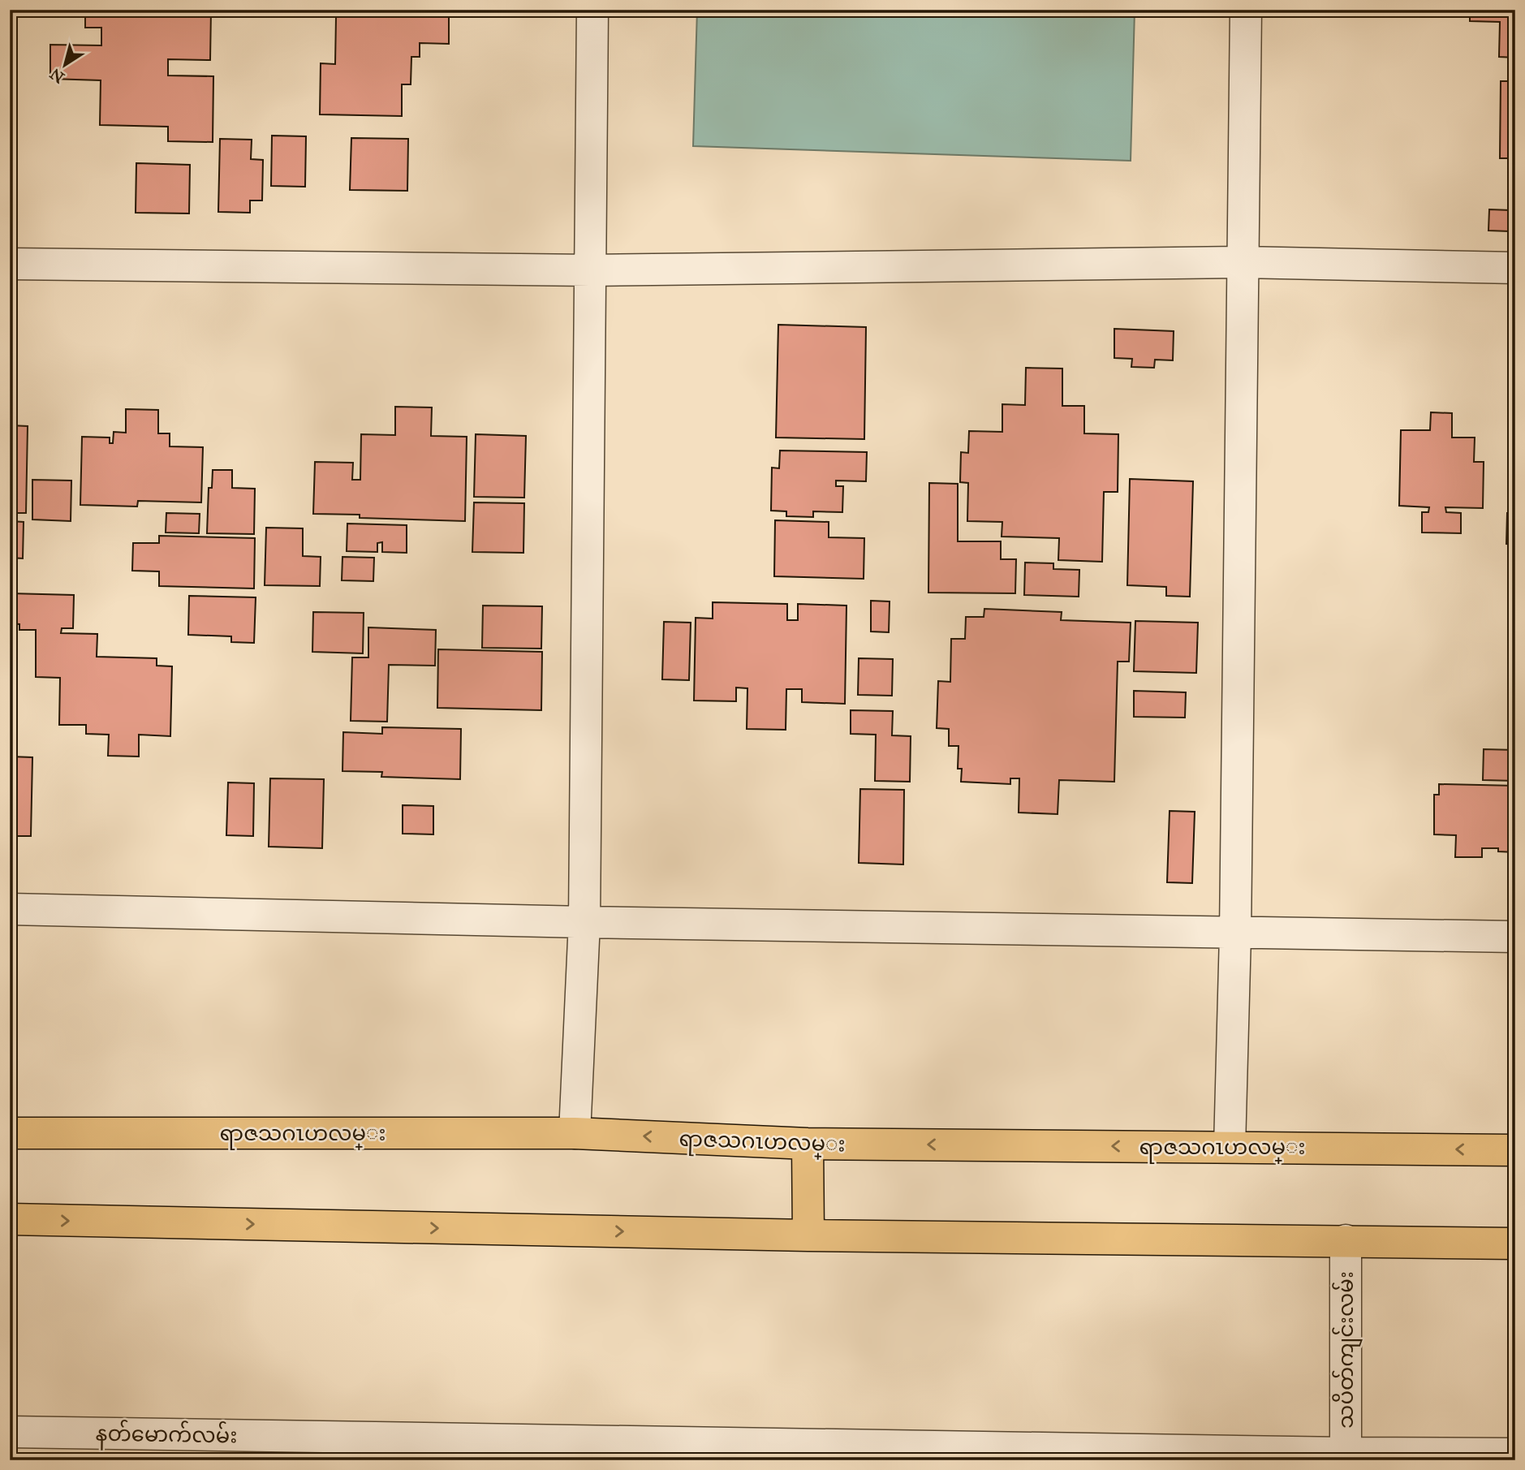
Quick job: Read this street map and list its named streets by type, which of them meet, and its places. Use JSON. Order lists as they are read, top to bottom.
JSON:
{
  "streets": {
    "main road": ["ရာဇသဂၤဟလမ္း"],
    "street": ["သပိတ်ကျင်းလမ်း", "နတ်မောက်လမ်း"]
  },
  "crossings": [
    ["သပိတ်ကျင်းလမ်း", "နတ်မောက်လမ်း"]
  ],
  "north": "bottom left"
}
